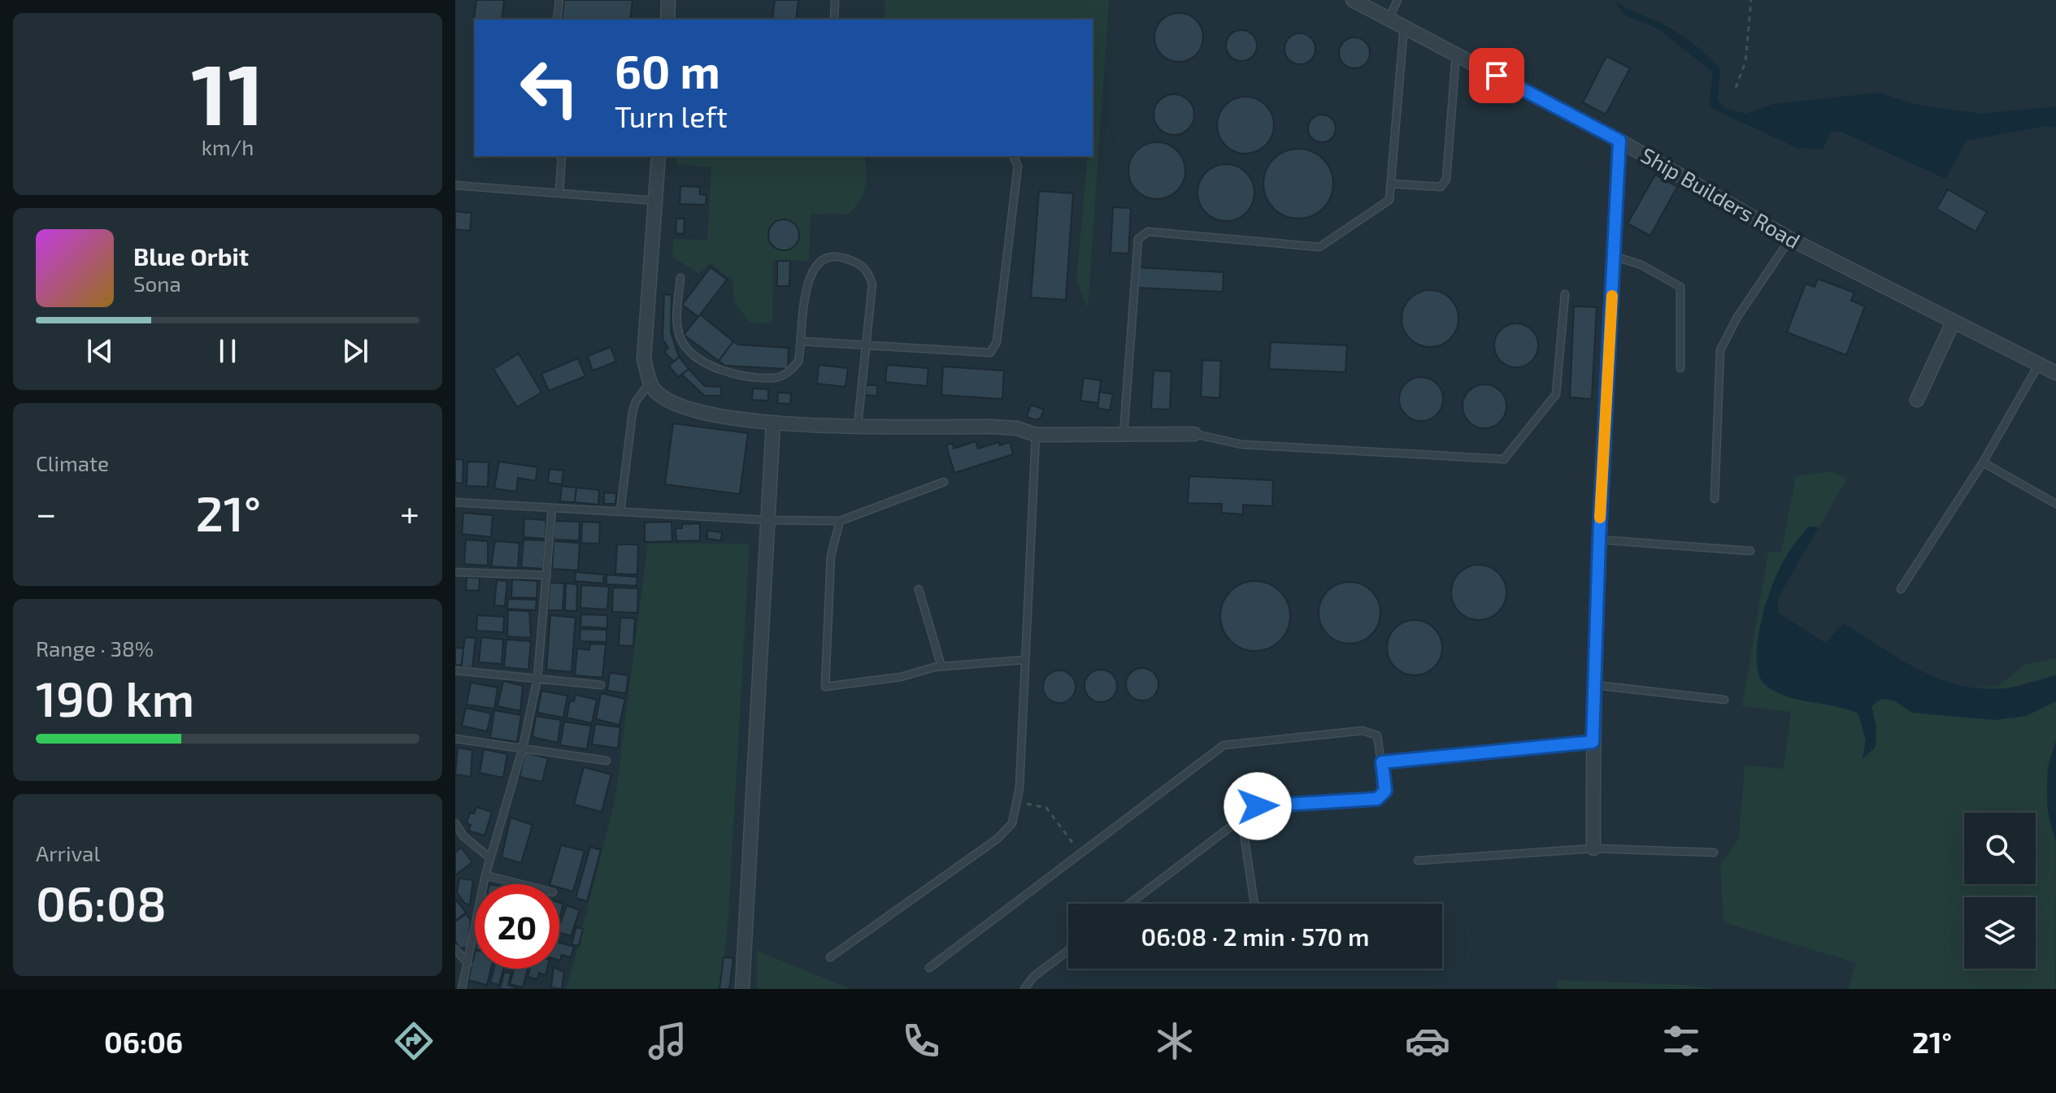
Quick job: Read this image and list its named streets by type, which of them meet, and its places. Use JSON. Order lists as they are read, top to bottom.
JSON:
{
  "streets": {
    "street": ["Ship Builders Road"]
  },
  "page": {
    "tile": [
      ["11", "km/h"],
      "Climate",
      ["Range · 38%", "190 km"],
      ["Arrival", "06:08"]
    ],
    "turn": ["60 m", "Turn left"],
    "song": ["Blue Orbit", "Sona"],
    "heat": ["−", "21°", "+"],
    "limit": "20",
    "trip": "06:08 · 2 min · 570 m",
    "tabs": ["06:06", "21°"]
  }
}
